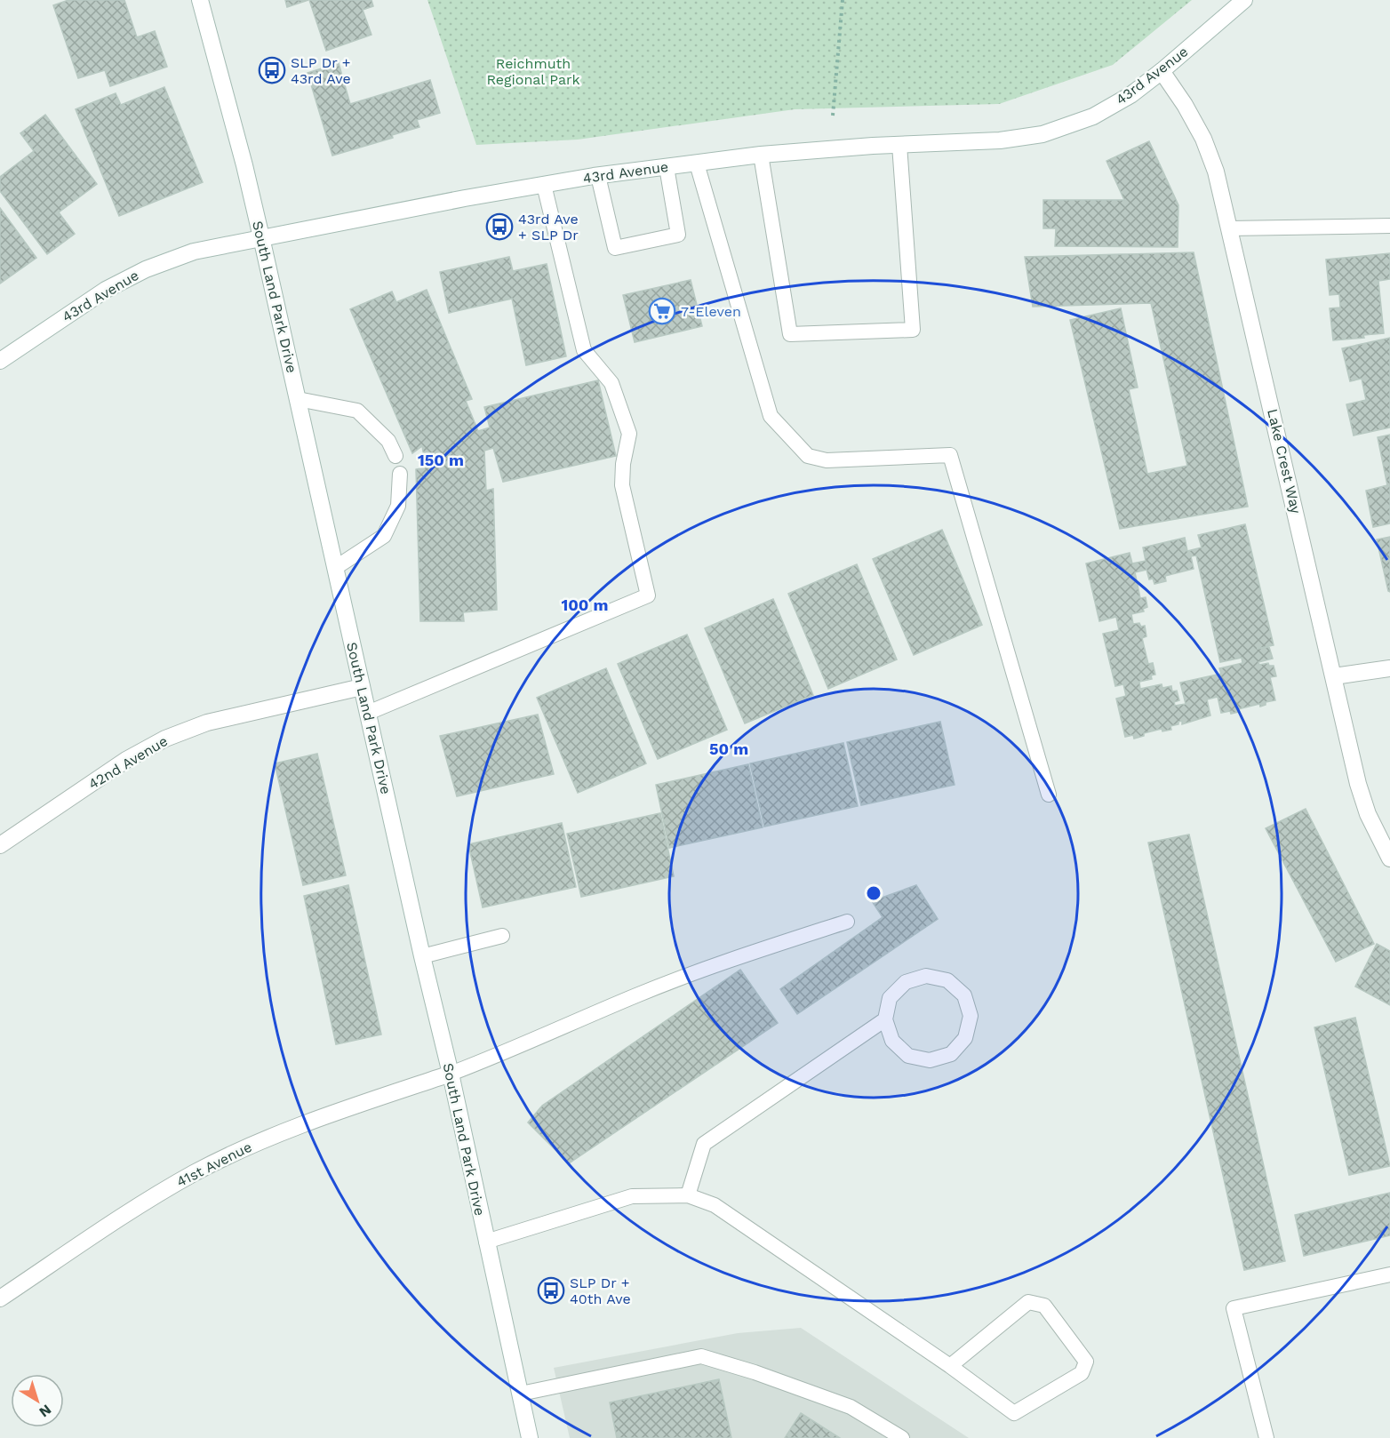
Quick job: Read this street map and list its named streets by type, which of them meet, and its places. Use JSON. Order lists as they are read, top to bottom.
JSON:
{
  "streets": {
    "street": [
      "43rd Avenue",
      "South Land Park Drive",
      "Lake Crest Way",
      "42nd Avenue",
      "41st Avenue"
    ]
  },
  "crossings": [
    ["43rd Avenue", "South Land Park Drive"],
    ["43rd Avenue", "Lake Crest Way"],
    ["South Land Park Drive", "42nd Avenue"],
    ["South Land Park Drive", "41st Avenue"]
  ],
  "parks": ["Reichmuth Regional Park"],
  "places": {
    "bus stop": ["SLP Dr + 43rd Ave", "43rd Ave + SLP Dr", "SLP Dr + 40th Ave"],
    "supermarket": ["7-Eleven"]
  },
  "north": "bottom right",
  "rings": ["150 m", "100 m", "50 m"]
}
